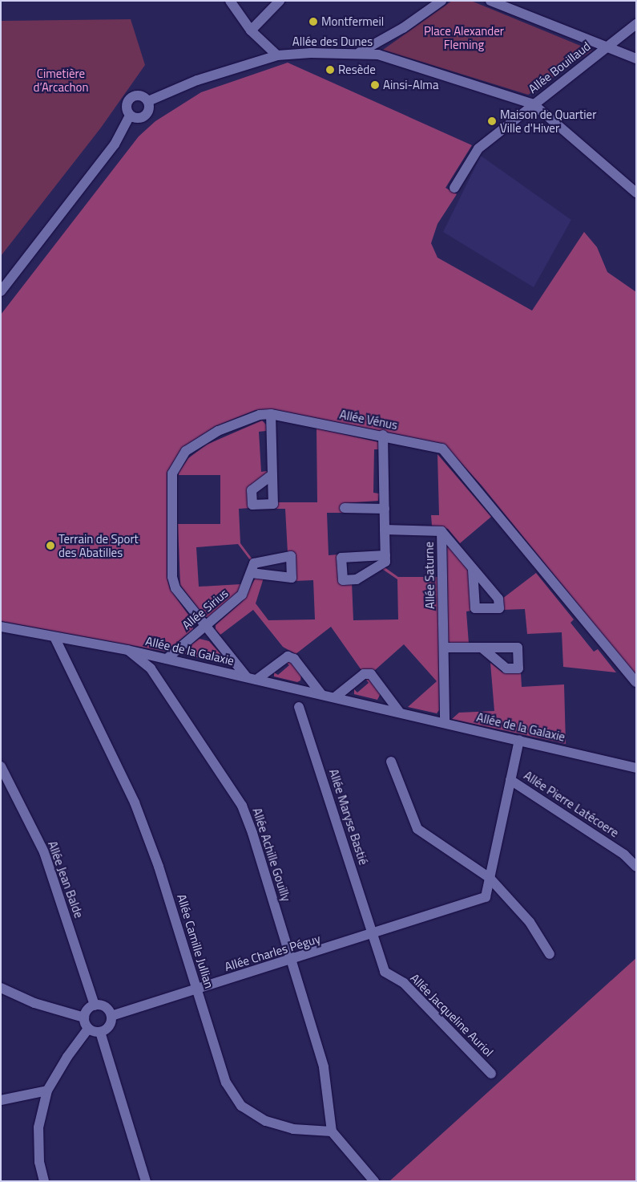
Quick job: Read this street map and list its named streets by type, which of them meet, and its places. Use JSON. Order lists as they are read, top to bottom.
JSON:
{
  "streets": {
    "street": [
      "Allée des Dunes",
      "Allée Bouillaud",
      "Allée Vénus",
      "Allée Saturne",
      "Allée Sirius",
      "Allée de la Galaxie",
      "Allée Pierre Latécoere",
      "Allée Maryse Bastié",
      "Allée Achille Gouilly",
      "Allée Jean Balde",
      "Allée Camille Jullian",
      "Allée Charles Péguy",
      "Allée Jacqueline Auriol"
    ]
  },
  "crossings": [
    ["Allée des Dunes", "Allée Bouillaud"],
    ["Allée Vénus", "Allée Sirius"],
    ["Allée Vénus", "Allée de la Galaxie"],
    ["Allée Saturne", "Allée de la Galaxie"],
    ["Allée Sirius", "Allée de la Galaxie"],
    ["Allée de la Galaxie", "Allée Achille Gouilly"],
    ["Allée Maryse Bastié", "Allée Charles Péguy"],
    ["Allée Maryse Bastié", "Allée Jacqueline Auriol"],
    ["Allée Achille Gouilly", "Allée Camille Jullian"],
    ["Allée Achille Gouilly", "Allée Charles Péguy"],
    ["Allée Jean Balde", "Allée Charles Péguy"],
    ["Allée Camille Jullian", "Allée Charles Péguy"],
    ["Allée Charles Péguy", "Allée Jacqueline Auriol"]
  ],
  "parks": ["Place Alexander Fleming", "Cimetière d’Arcachon"],
  "places": [
    "Montfermeil",
    "Resède",
    "Ainsi-Alma",
    "Maison de Quartier Ville d'Hiver",
    "Terrain de Sport des Abatilles"
  ]
}
